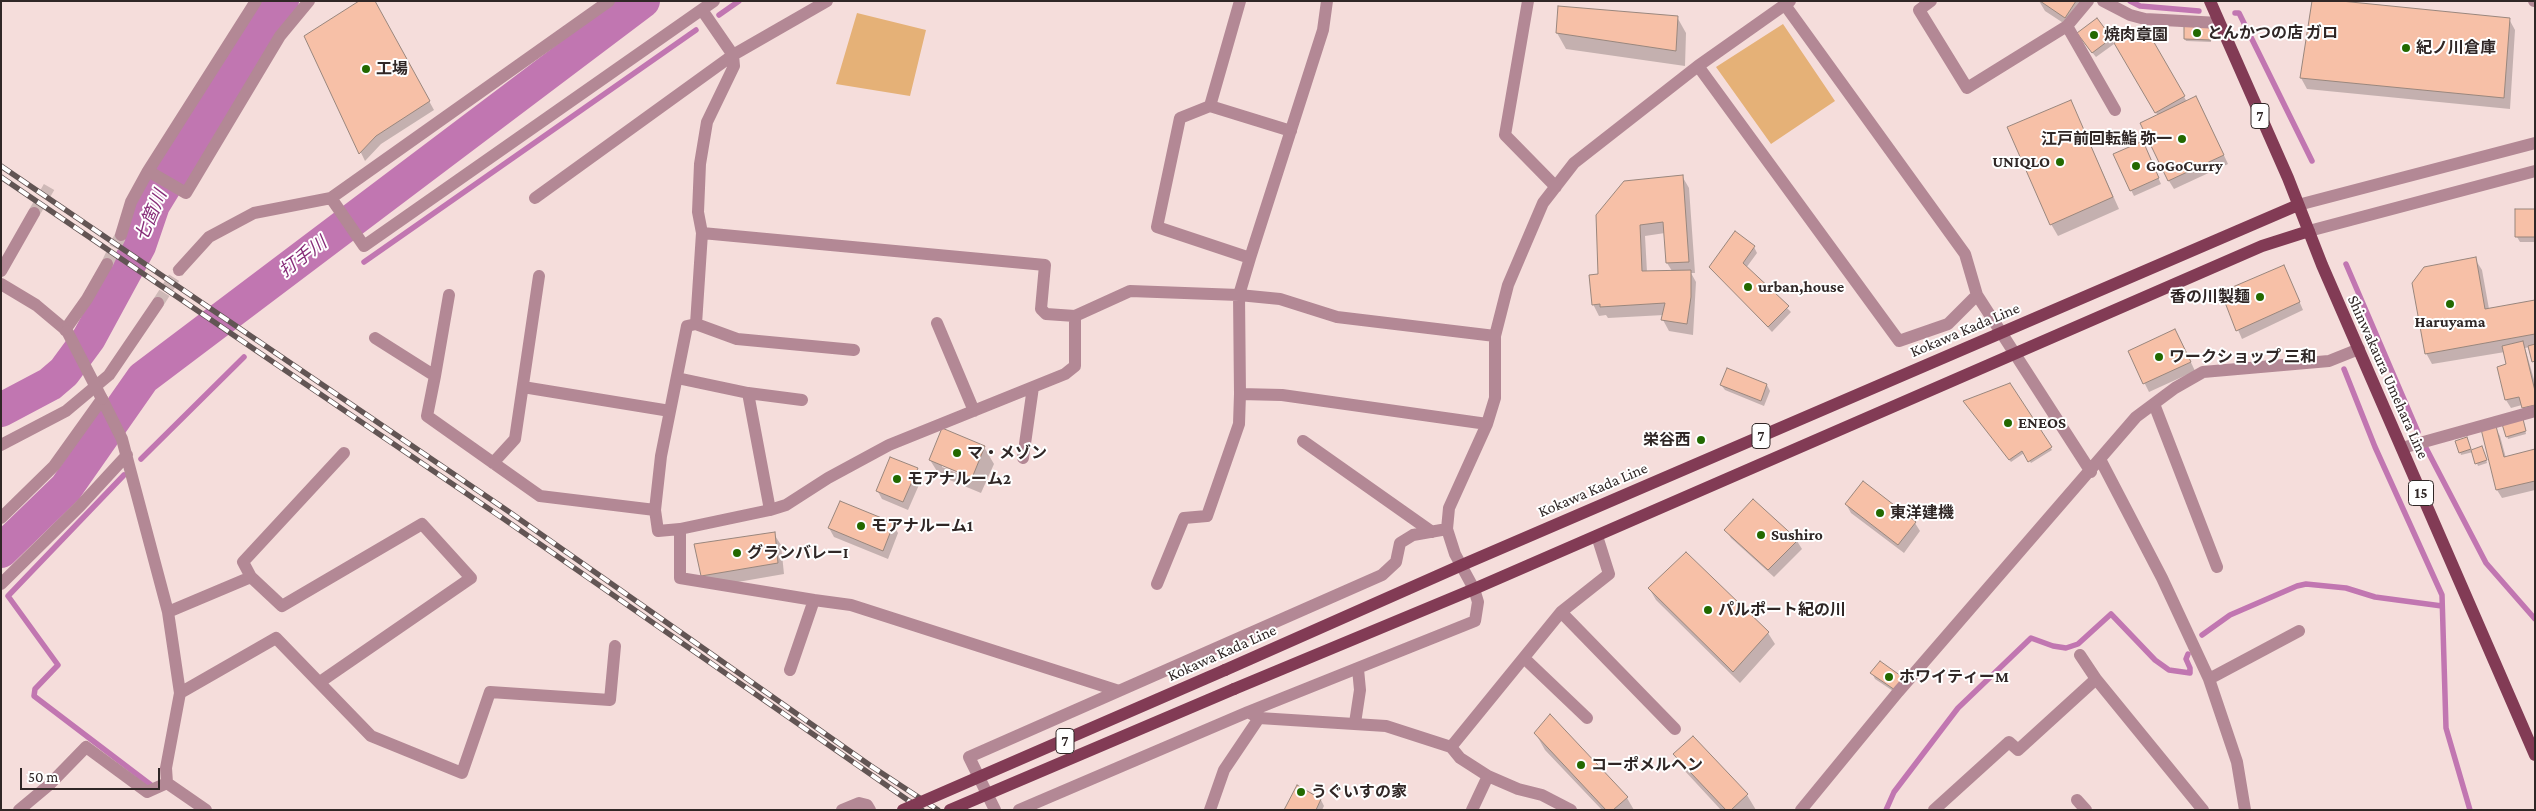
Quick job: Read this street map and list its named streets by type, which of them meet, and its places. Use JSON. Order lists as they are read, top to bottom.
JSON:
{
  "streets": {
    "main road": [
      "7",
      "Kokawa Kada Line",
      "Shinwakaura Umehara Line",
      "15"
    ]
  },
  "crossings": [
    ["7", "Kokawa Kada Line"],
    ["7", "Shinwakaura Umehara Line"]
  ],
  "water": ["七箇川", "打手川"],
  "places": [
    "とんかつの店 ガロ",
    "焼肉章園",
    "紀ノ川倉庫",
    "工場",
    "江戸前回転鮨 弥一",
    "UNIQLO",
    "GoGoCurry",
    "urban,house",
    "香の川製麺",
    "Haruyama",
    "ワークショップ 三和",
    "ENEOS",
    "栄谷西",
    "マ・メゾン",
    "モアナルーム2",
    "東洋建機",
    "モアナルーム1",
    "Sushiro",
    "グランバレーI",
    "パルポート紀の川",
    "ホワイティーM",
    "コーポメルヘン",
    "うぐいすの家"
  ],
  "scale_bar": "50 m"
}
